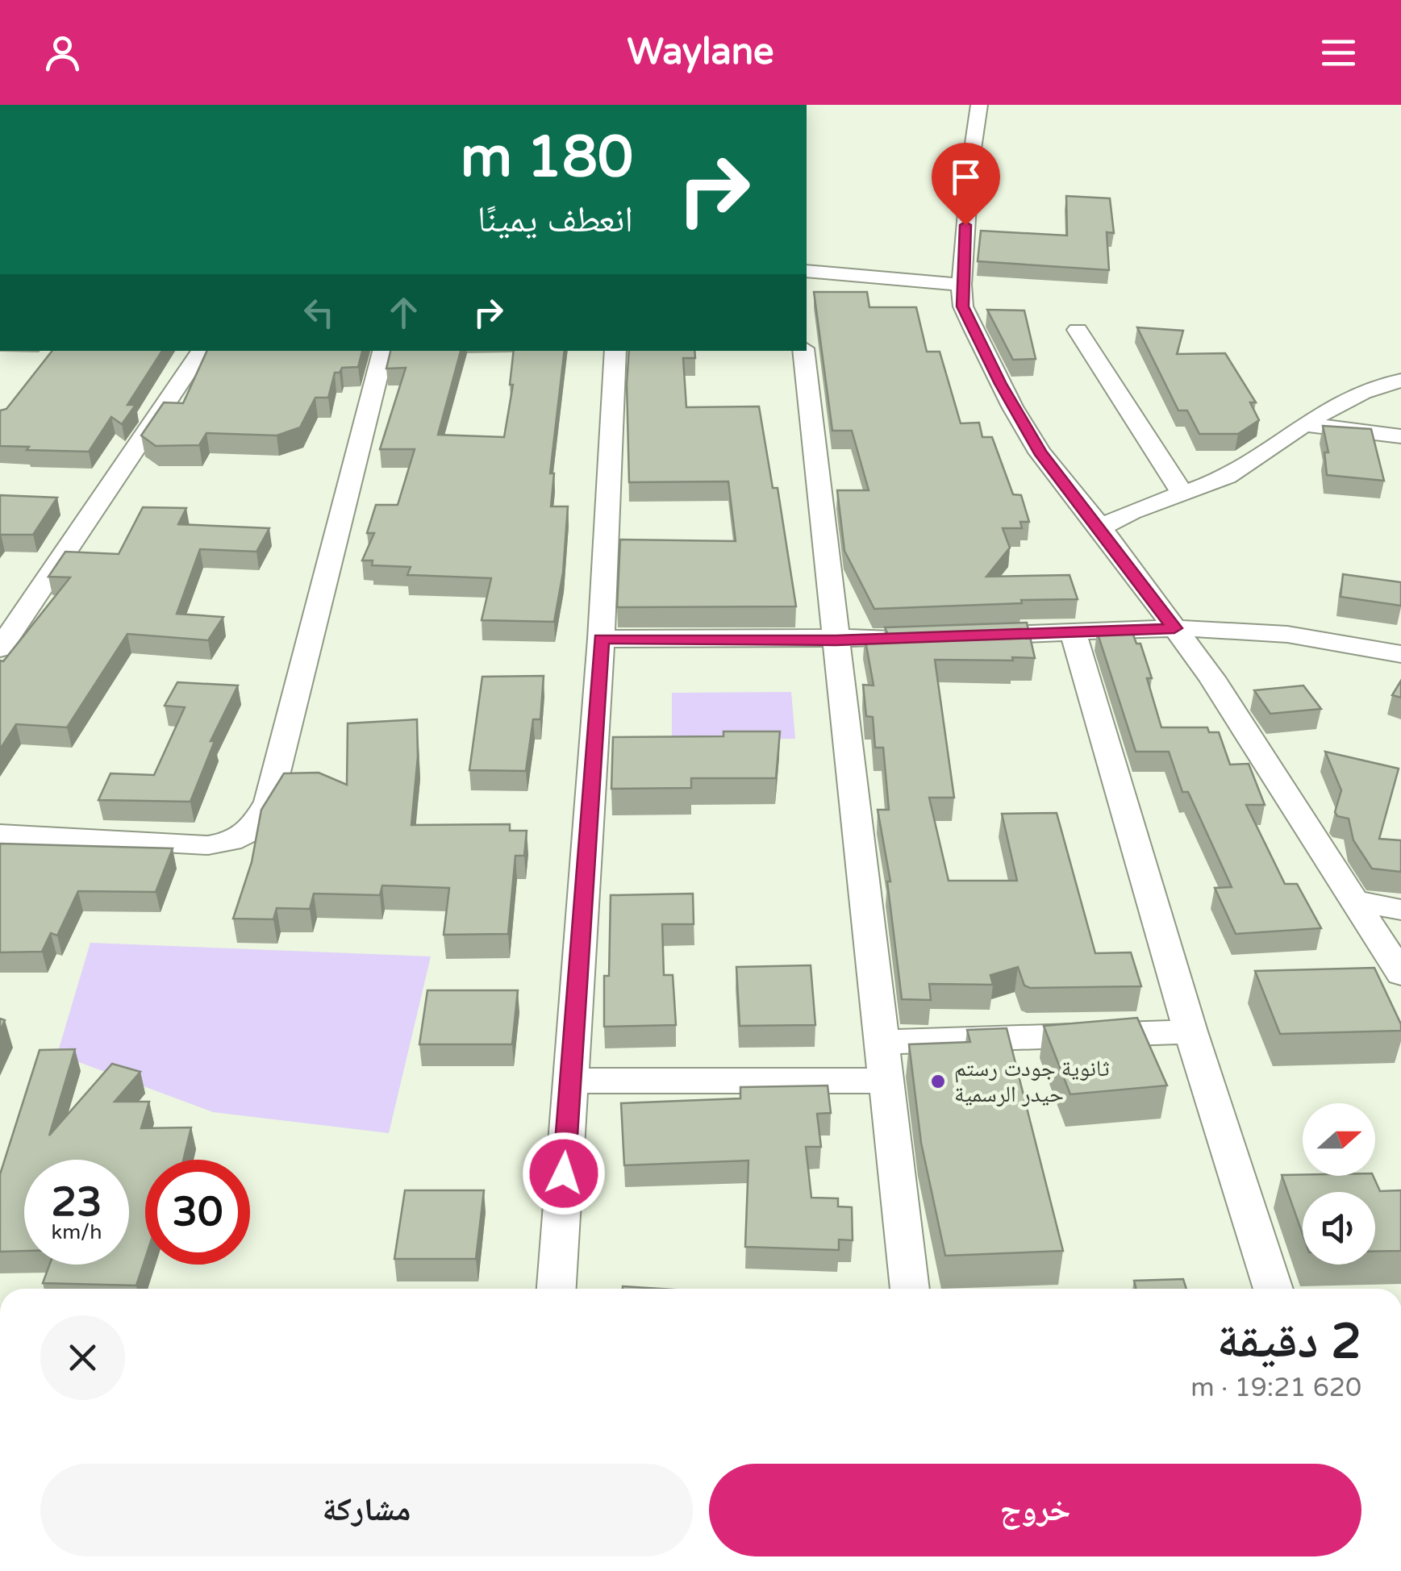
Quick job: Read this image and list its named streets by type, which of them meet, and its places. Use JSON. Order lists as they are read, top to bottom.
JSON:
{
  "places": ["ثانوية جودت رستم حيدر الرسمية"],
  "north": "right",
  "page": {
    "header": "Waylane",
    "turn": ["180 m", "انعطف يمينًا"],
    "speed": "23 km/h",
    "limit": "30",
    "heading": ["2 دقيقة", "620 m · 19:21"],
    "buttons": ["خروج", "مشاركة"]
  }
}
